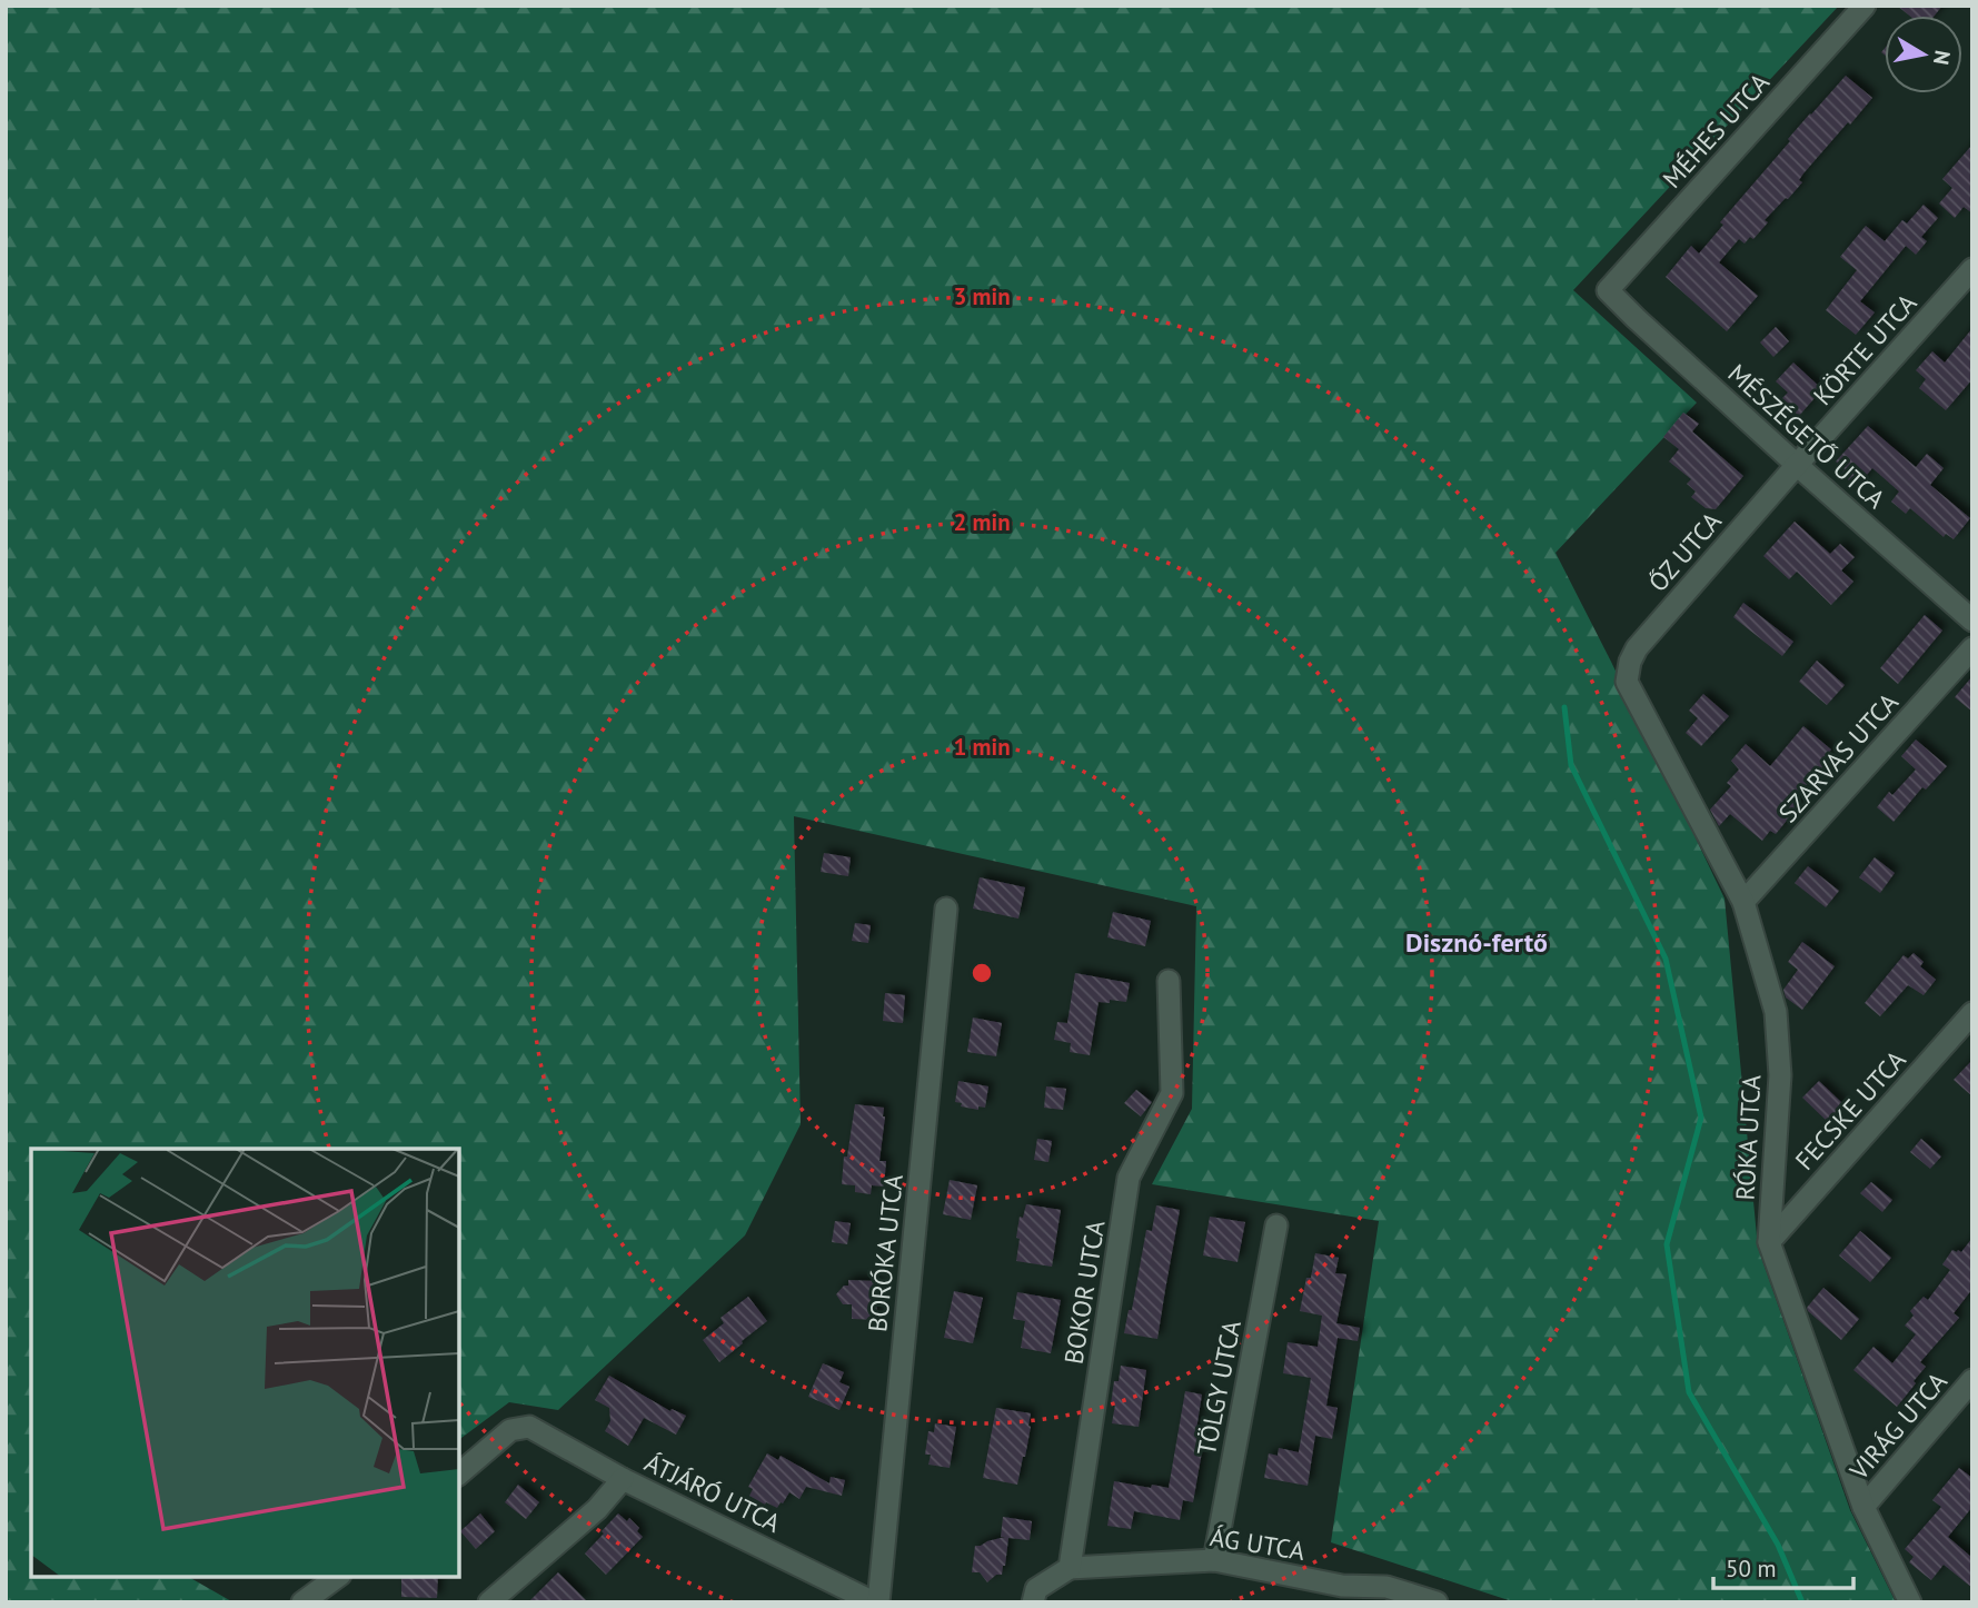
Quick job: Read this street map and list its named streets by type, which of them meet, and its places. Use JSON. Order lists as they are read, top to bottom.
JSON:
{
  "streets": {
    "street": [
      "MÉHES UTCA",
      "KÖRTE UTCA",
      "MÉSZÉGETŐ UTCA",
      "ŐZ UTCA",
      "SZARVAS UTCA",
      "FECSKE UTCA",
      "RÓKA UTCA",
      "BORÓKA UTCA",
      "BOKOR UTCA",
      "TÖLGY UTCA",
      "VIRÁG UTCA",
      "ÁTJÁRÓ UTCA",
      "ÁG UTCA"
    ]
  },
  "crossings": [
    ["MÉHES UTCA", "MÉSZÉGETŐ UTCA"],
    ["KÖRTE UTCA", "MÉSZÉGETŐ UTCA"],
    ["KÖRTE UTCA", "ŐZ UTCA"],
    ["MÉSZÉGETŐ UTCA", "ŐZ UTCA"],
    ["ŐZ UTCA", "RÓKA UTCA"],
    ["SZARVAS UTCA", "RÓKA UTCA"],
    ["FECSKE UTCA", "RÓKA UTCA"],
    ["RÓKA UTCA", "VIRÁG UTCA"],
    ["BORÓKA UTCA", "ÁTJÁRÓ UTCA"],
    ["BOKOR UTCA", "ÁG UTCA"],
    ["TÖLGY UTCA", "ÁG UTCA"]
  ],
  "districts": ["Disznó-fertő"],
  "scale_bar": "50 m",
  "north": "right",
  "rings": ["3 min", "2 min", "1 min"]
}
